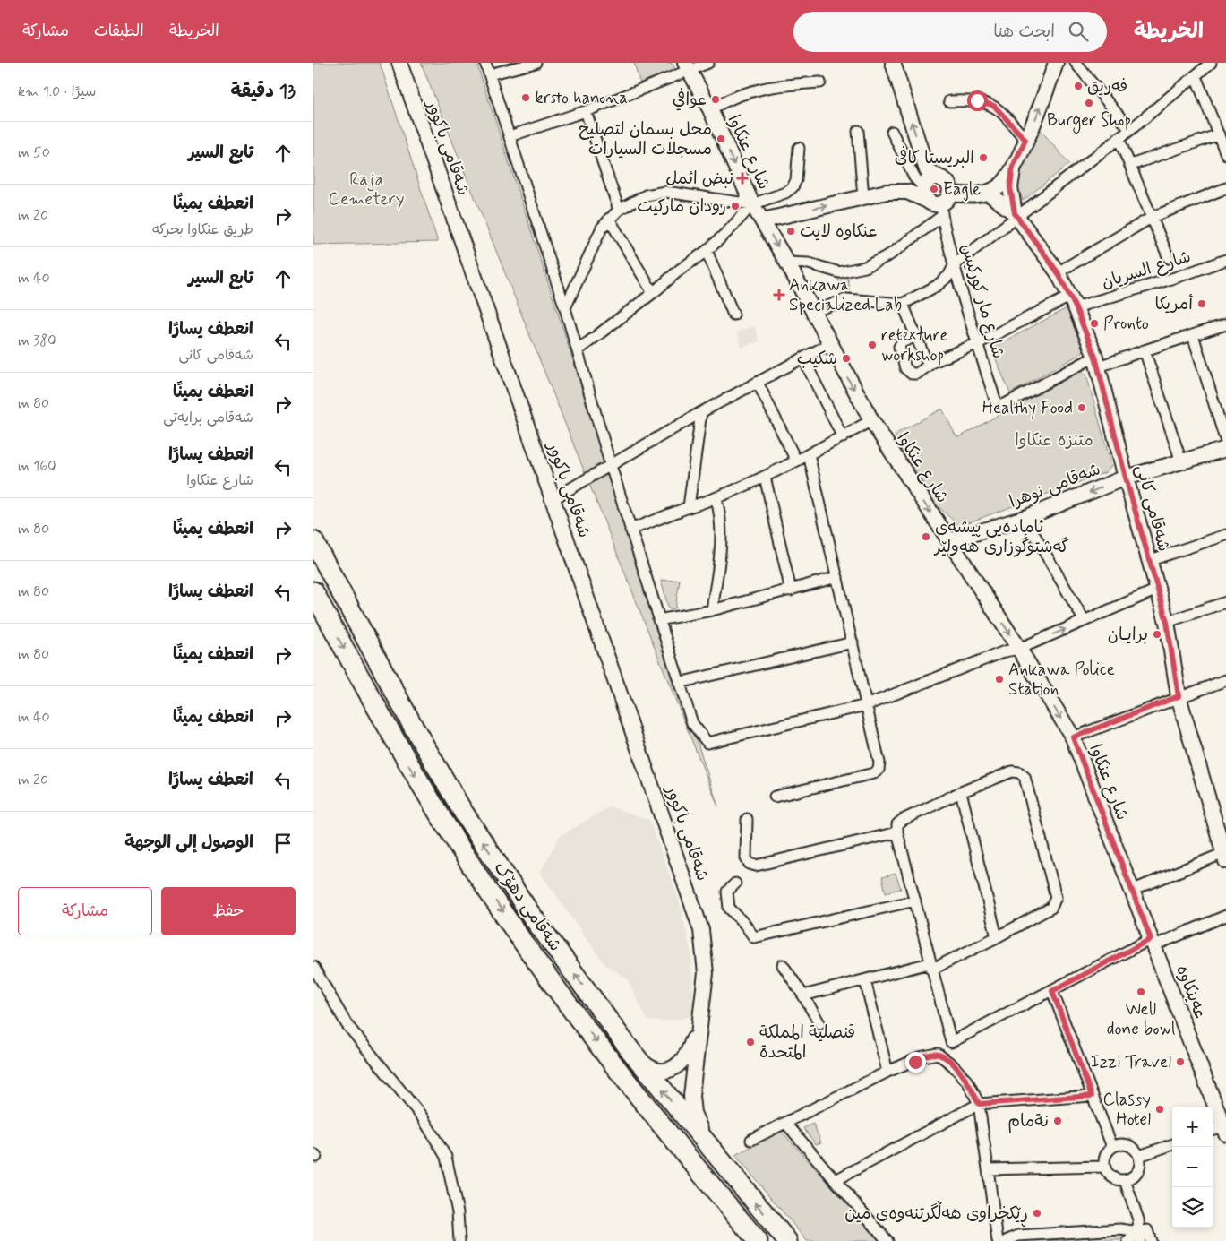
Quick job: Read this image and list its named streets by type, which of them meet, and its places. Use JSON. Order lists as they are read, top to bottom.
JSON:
{
  "streets": {
    "highway": ["شەقامی دهۆک"],
    "street": [
      "شەقامی باکوور",
      "شارع عنكاوا",
      "شارع السريان",
      "شارع مار كوركيس",
      "شەقامی نوهرا",
      "شەقامی کانی",
      "عەینکاوە"
    ]
  },
  "crossings": [
    ["شارع عنكاوا", "شەقامی نوهرا"],
    ["شارع عنكاوا", "عەینکاوە"],
    ["شارع السريان", "شارع مار كوركيس"],
    ["شارع السريان", "شەقامی کانی"],
    ["شارع مار كوركيس", "شەقامی کانی"],
    ["شەقامی نوهرا", "شەقامی کانی"]
  ],
  "parks": ["Raja Cemetery", "متنزه عنكاوا"],
  "places": {
    "other": [
      "فەریق",
      "krsto hanona",
      "عوافي",
      "Burger Shop",
      "محل بسمان لتصليح مسجلات السيارات",
      "البریستا كافی",
      "Eagle",
      "رودان ماركيت",
      "عنكاوه لايت",
      "أمريكا",
      "Pronto",
      "retexture workshop",
      "شكيب",
      "Healthy Food",
      "ئاماده‌یی پیشه‌ی گه‌شتوگوزاری هه‌ولێر",
      "برایـان",
      "Ankawa Police Station",
      "Well done bowl",
      "قنصلية المملكة المتحدة",
      "Izzi Travel",
      "Classy Hotel",
      "نةمام",
      "ڕێکخراوی هەڵگرتنەوەی مین"
    ],
    "health": ["نبض ائمل", "Ankawa Specialized Lab"]
  },
  "page": {
    "header": "الخريطة",
    "search": "ابحث هنا",
    "nav": ["الخريطة", "الطبقات", "مشاركة"],
    "heading": ["13 دقيقة", "سيرًا · 1.0 km"],
    "list": [
      ["تابع السير", "50 m"],
      ["انعطف يمينًا", "طريق عنكاوا بحركه", "20 m"],
      ["تابع السير", "40 m"],
      ["انعطف يسارًا", "شەقامی کانی", "380 m"],
      ["انعطف يمينًا", "شەقامی برایەتی", "80 m"],
      ["انعطف يسارًا", "شارع عنكاوا", "160 m"],
      ["انعطف يمينًا", "80 m"],
      ["انعطف يسارًا", "80 m"],
      ["انعطف يمينًا", "80 m"],
      ["انعطف يمينًا", "40 m"],
      ["انعطف يسارًا", "20 m"],
      "الوصول إلى الوجهة"
    ],
    "buttons": ["حفظ", "مشاركة"],
    "map_buttons": ["+", "−"]
  }
}
